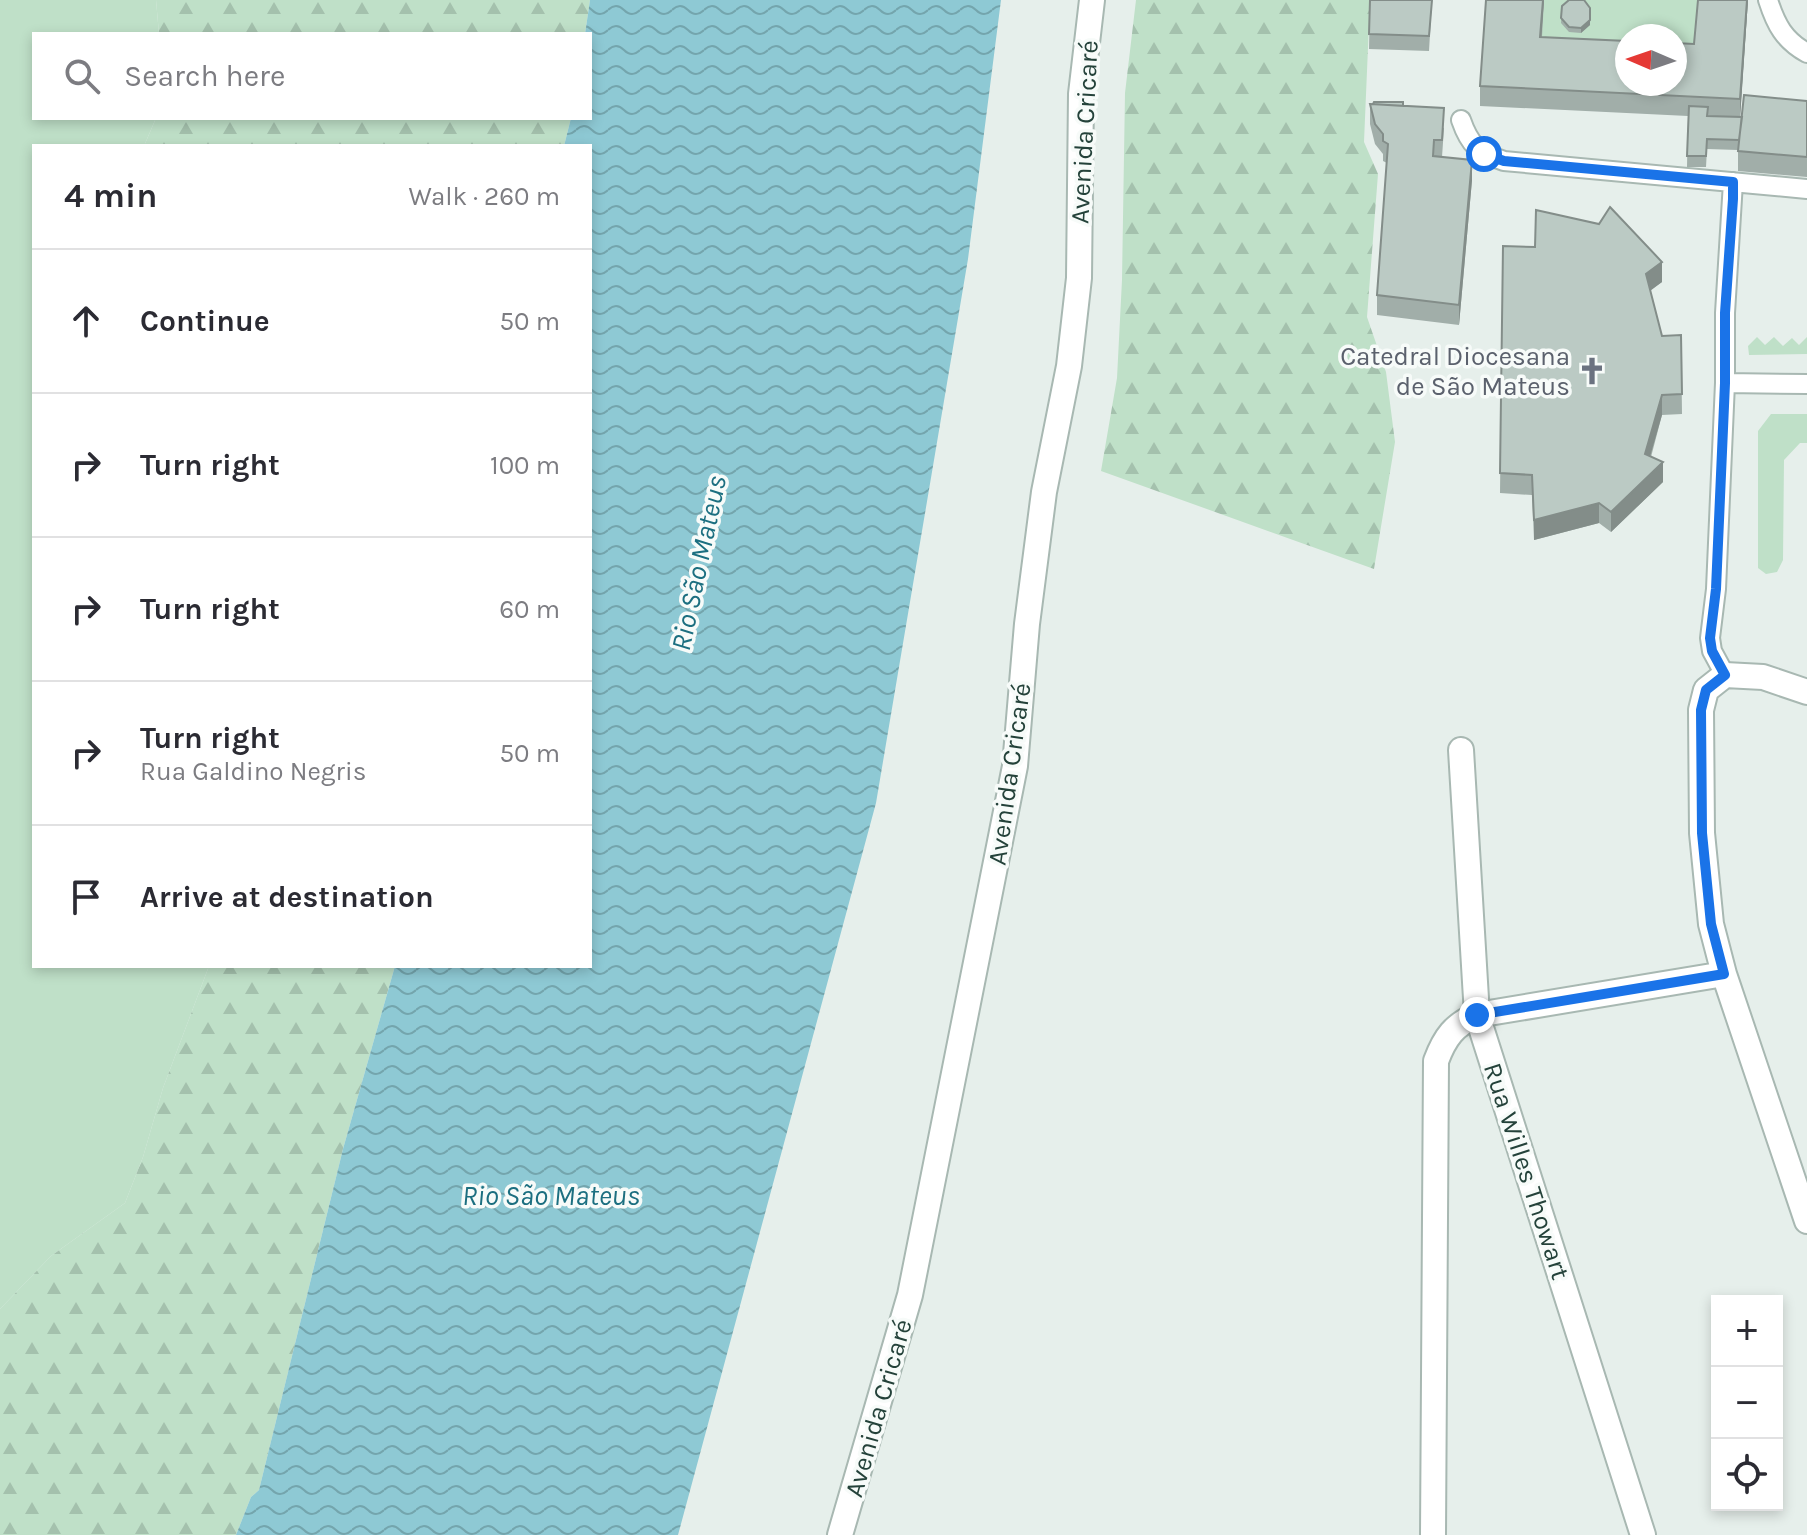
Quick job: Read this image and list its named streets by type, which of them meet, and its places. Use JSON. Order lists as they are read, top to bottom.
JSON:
{
  "streets": {
    "street": ["Avenida Cricaré", "Rua Willes Thowart"]
  },
  "water": ["Rio São Mateus"],
  "places": {
    "church": ["Catedral Diocesana de São Mateus"]
  },
  "north": "left",
  "page": {
    "search": "Search here",
    "heading": ["4 min", "Walk · 260 m"],
    "list": [
      ["Continue", "50 m"],
      ["Turn right", "100 m"],
      ["Turn right", "60 m"],
      ["Turn right", "Rua Galdino Negris", "50 m"],
      "Arrive at destination"
    ],
    "map_buttons": ["+", "−"]
  }
}
